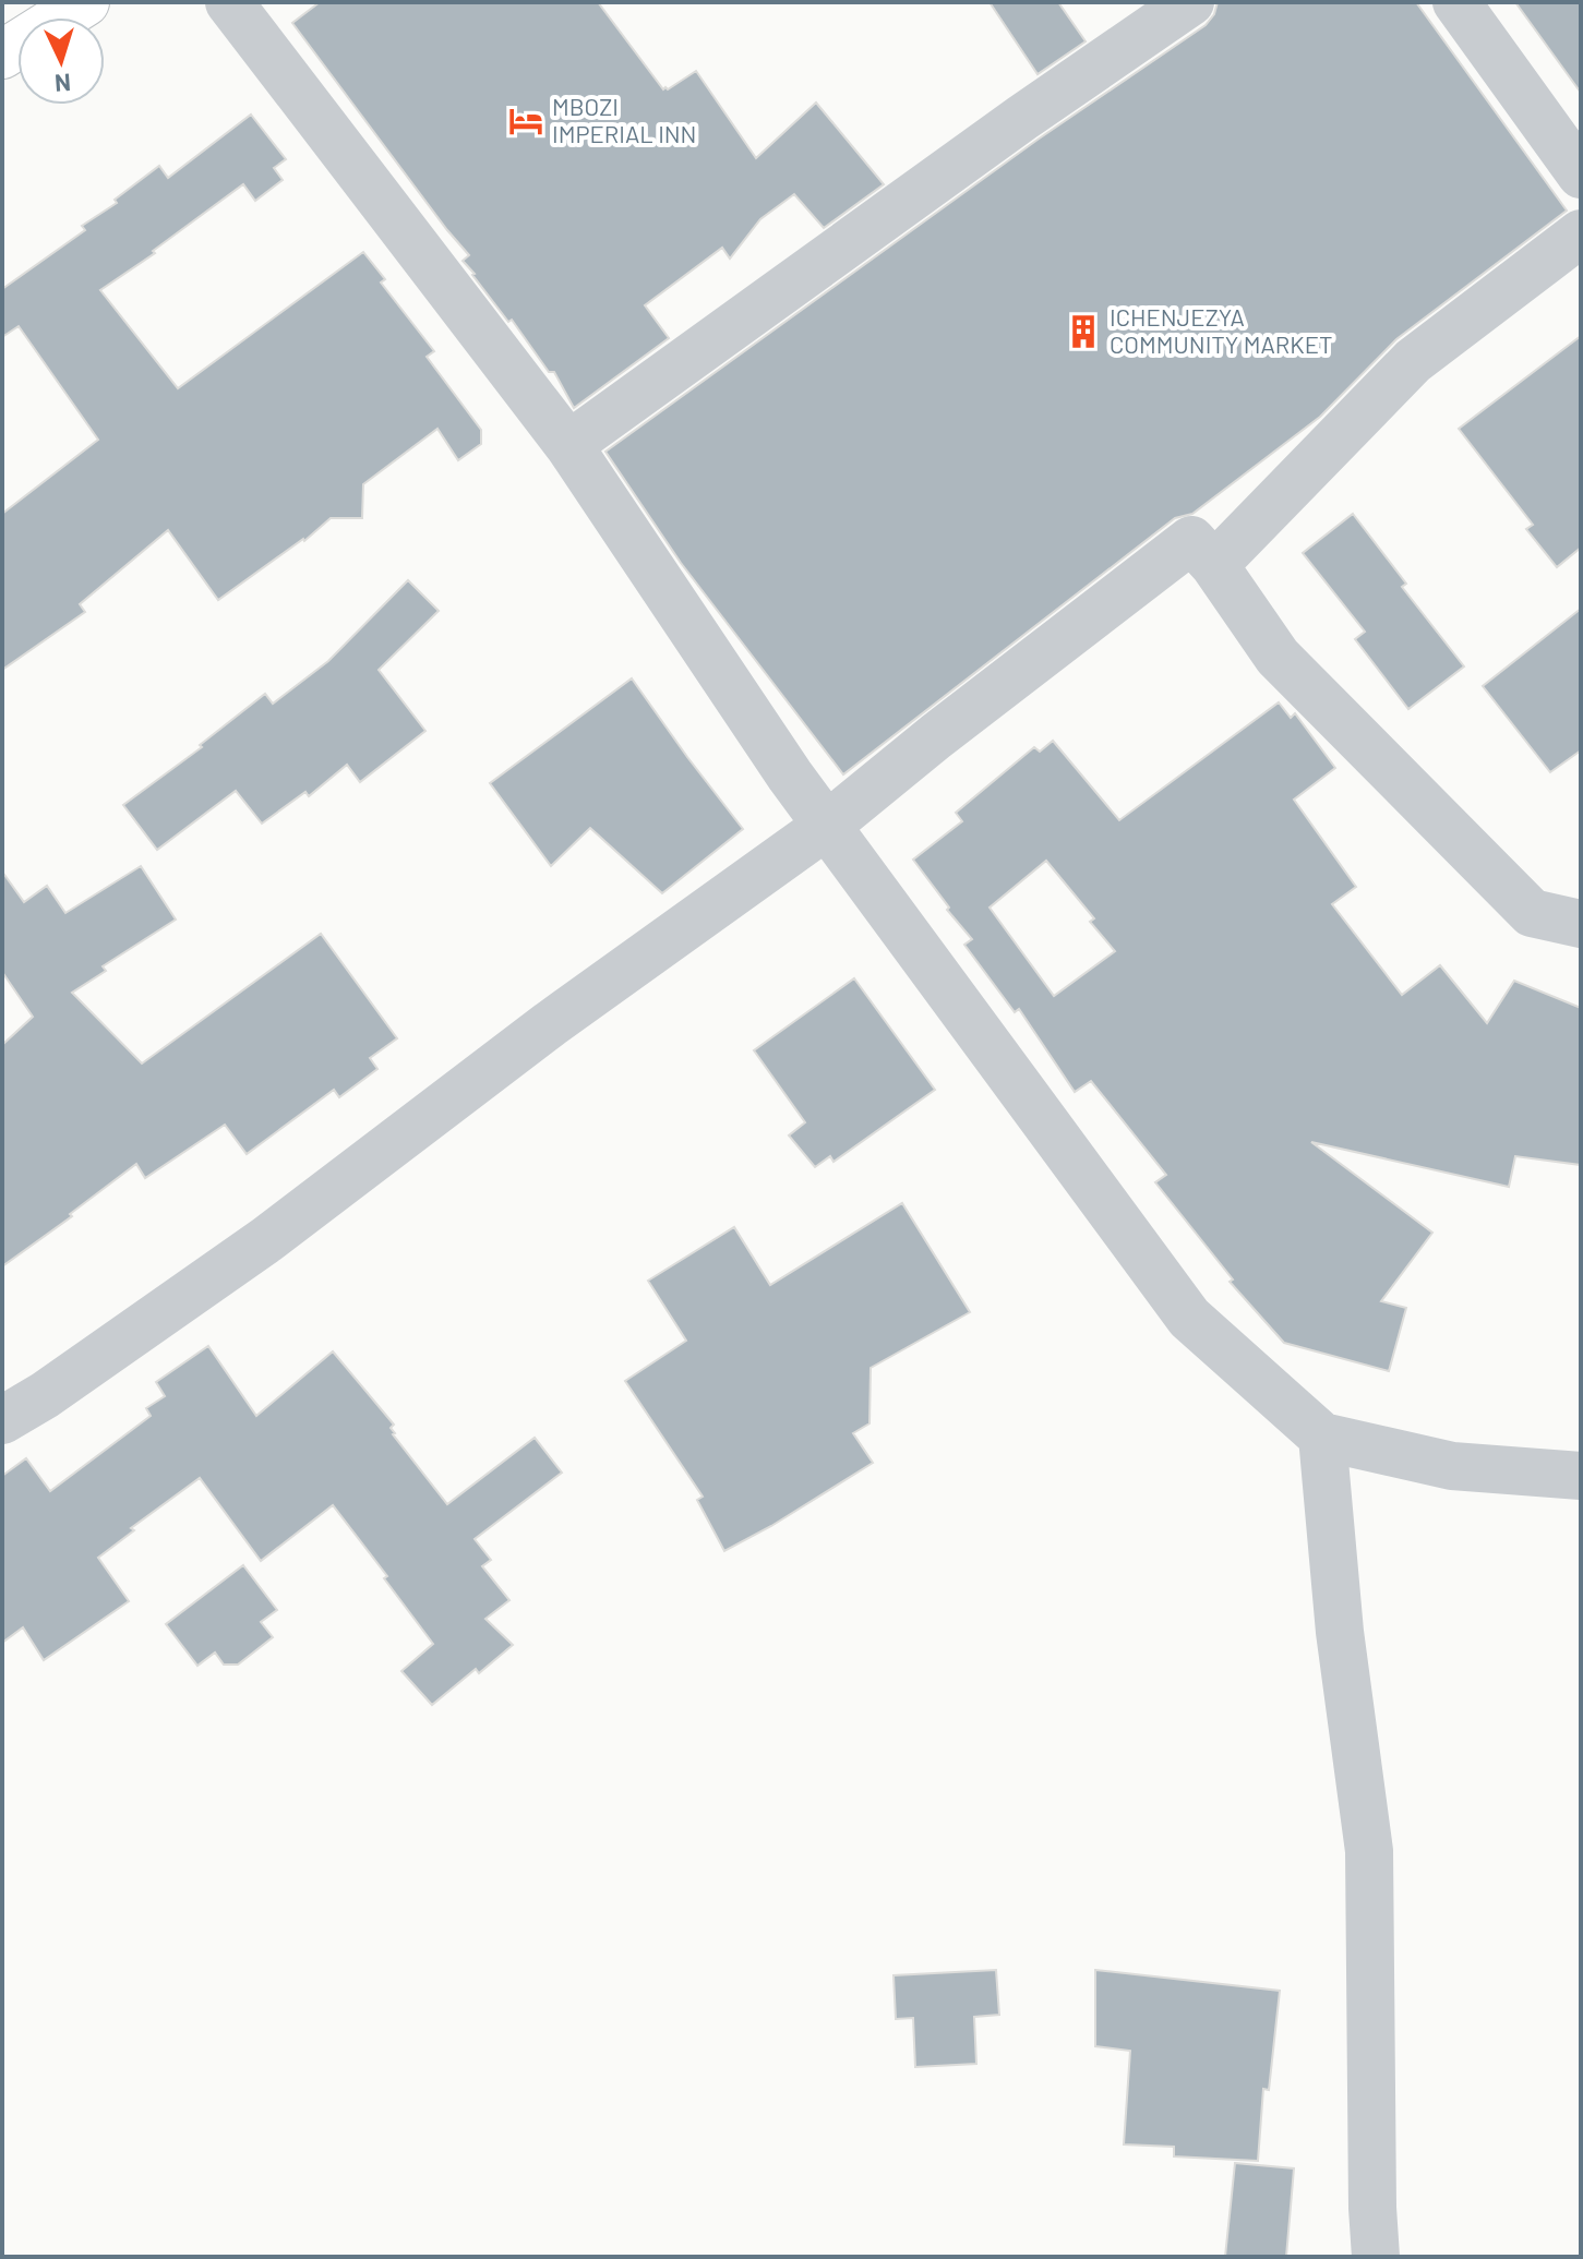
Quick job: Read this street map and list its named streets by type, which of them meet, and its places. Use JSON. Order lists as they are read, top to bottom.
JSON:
{
  "places": {
    "hotel": ["MBOZI IMPERIAL INN"],
    "building": ["ICHENJEZYA COMMUNITY MARKET"]
  },
  "north": "bottom"
}
